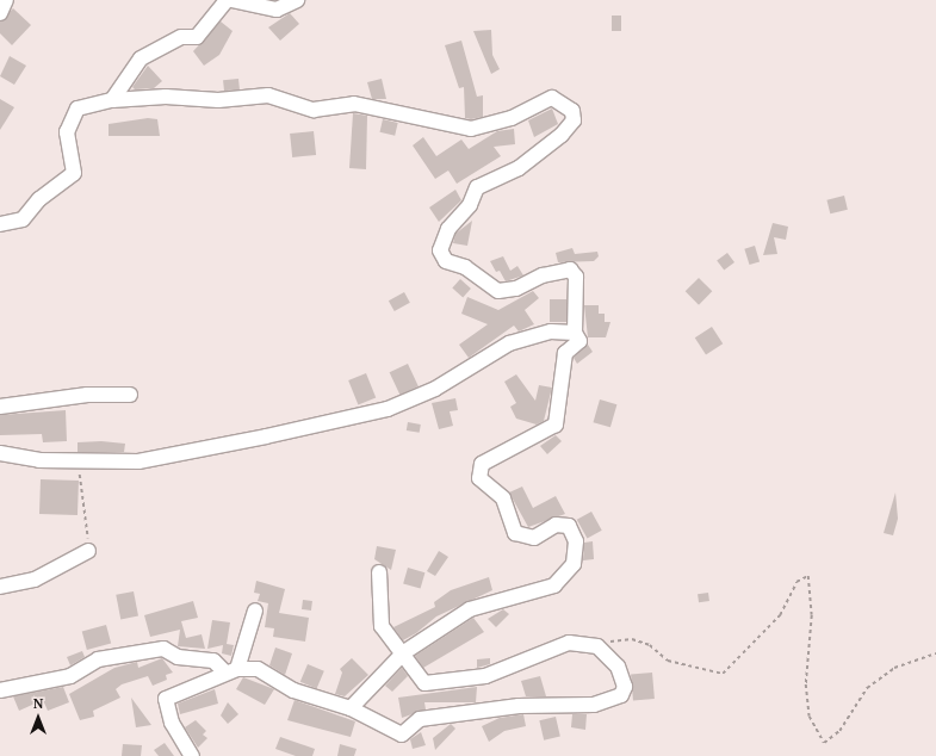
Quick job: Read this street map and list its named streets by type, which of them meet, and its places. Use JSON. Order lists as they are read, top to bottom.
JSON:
{
  "north": "top"
}
